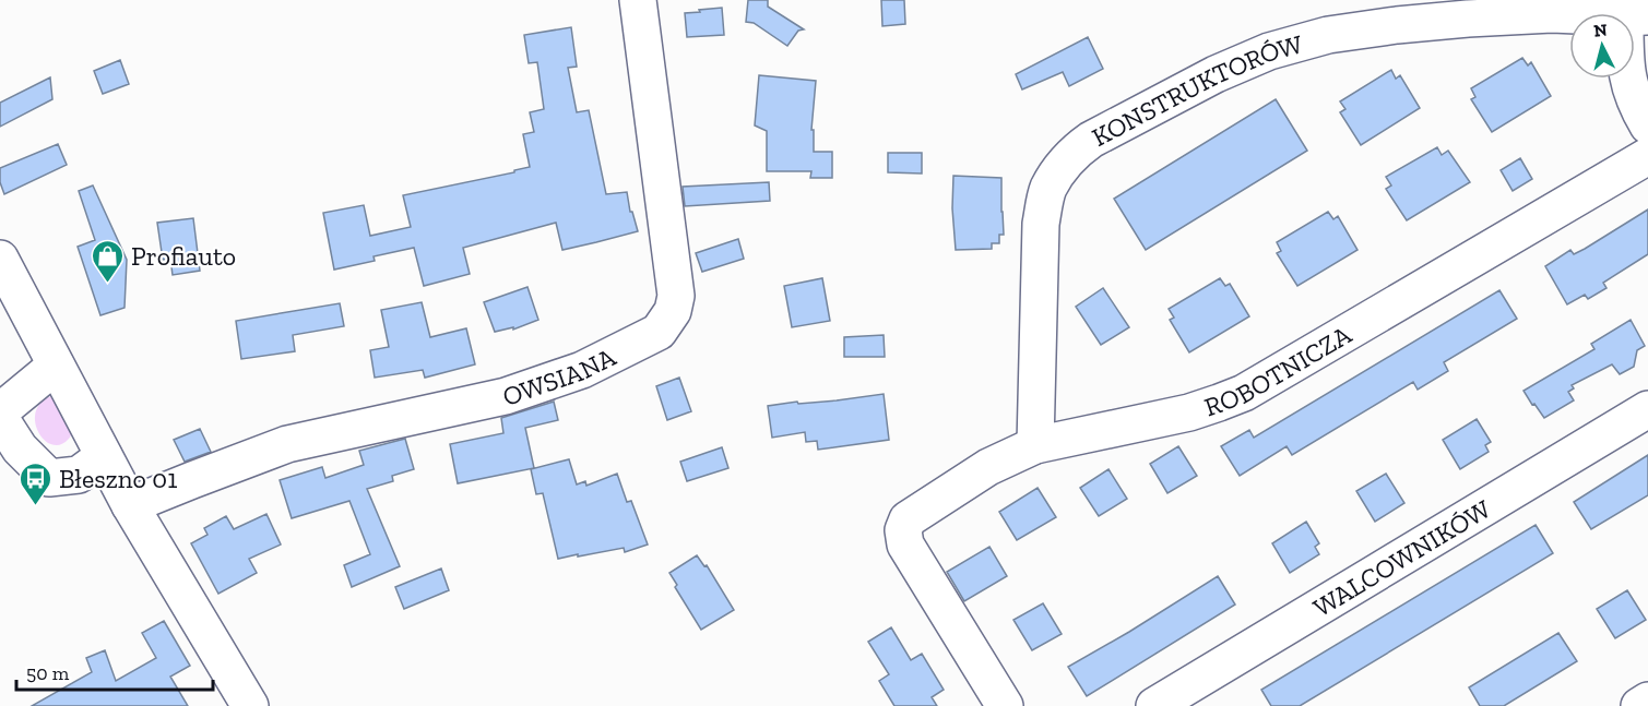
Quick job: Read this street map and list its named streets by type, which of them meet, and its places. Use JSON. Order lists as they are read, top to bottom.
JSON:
{
  "streets": {
    "street": [
      "KONSTRUKTORÓW",
      "ROBOTNICZA",
      "OWSIANA",
      "WALCOWNIKÓW"
    ]
  },
  "crossings": [
    ["KONSTRUKTORÓW", "ROBOTNICZA"]
  ],
  "places": {
    "shop": ["Profiauto"],
    "bus stop": ["Błeszno 01"]
  },
  "scale_bar": "50 m",
  "north": "top"
}
